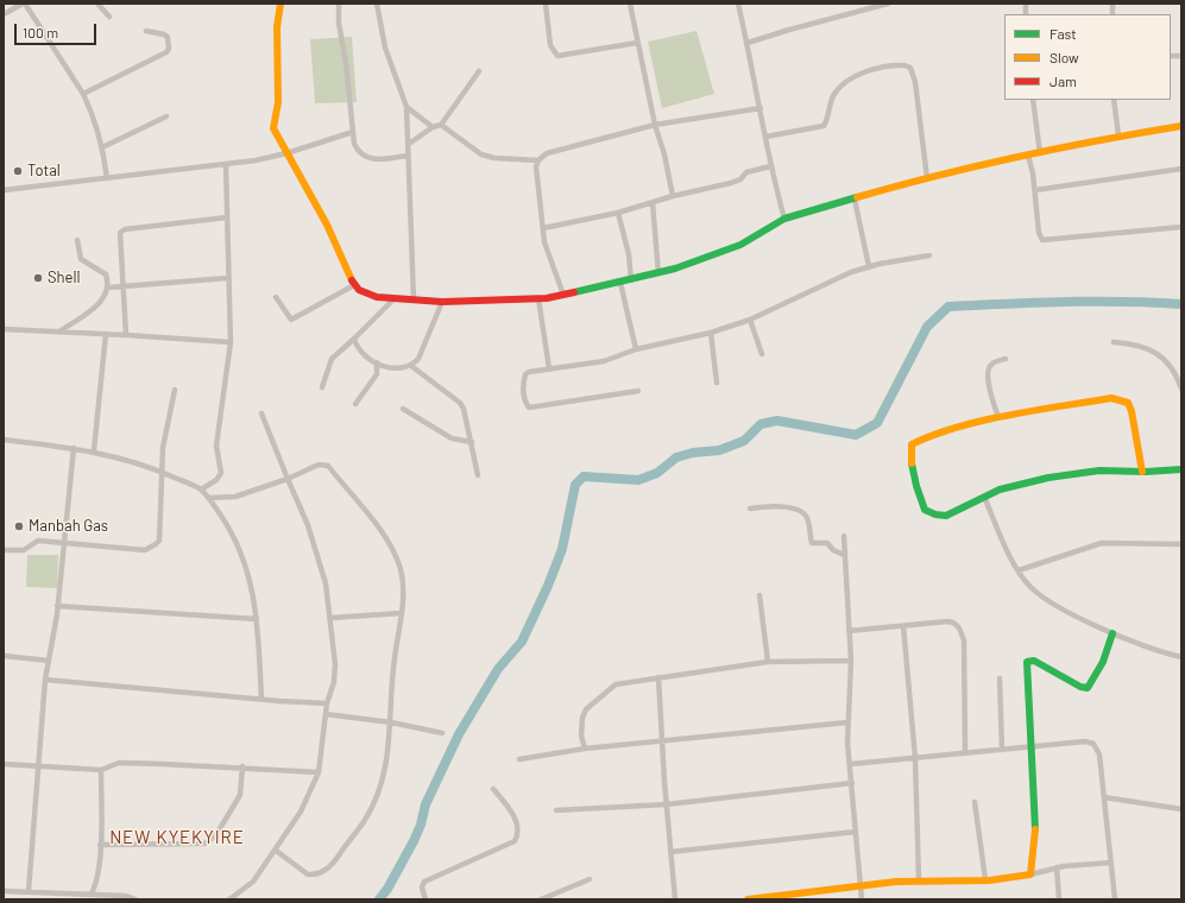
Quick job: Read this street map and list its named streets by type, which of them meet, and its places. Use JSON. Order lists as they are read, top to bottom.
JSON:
{
  "districts": ["NEW KYEKYIRE"],
  "places": ["Total", "Shell", "Manbah Gas"],
  "legend": ["Fast", "Slow", "Jam"],
  "scale_bar": "100 m"
}
